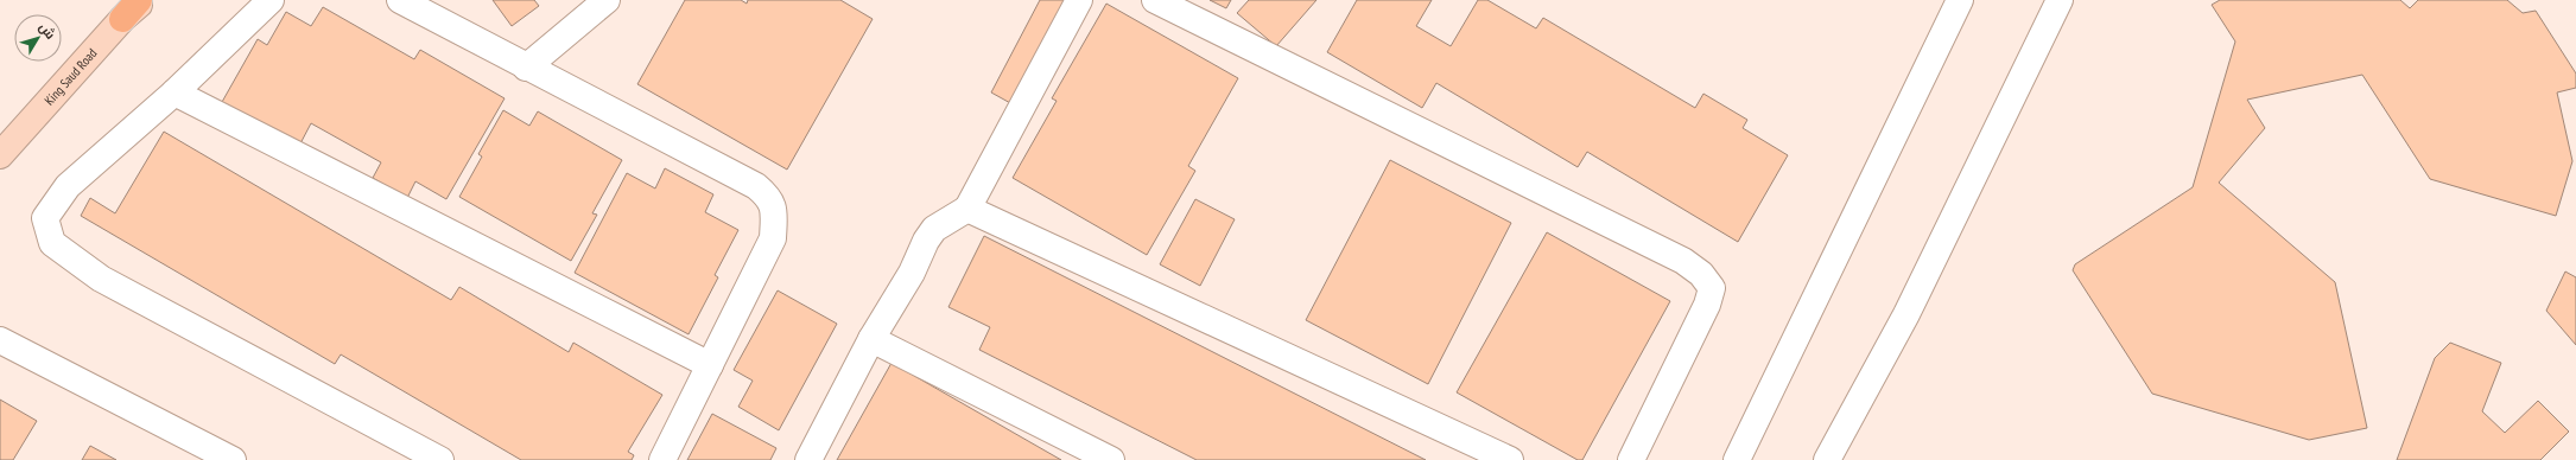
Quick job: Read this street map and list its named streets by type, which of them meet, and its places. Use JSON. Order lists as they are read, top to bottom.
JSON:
{
  "streets": {
    "main road": ["King Saud Road"]
  },
  "north": "top right"
}
